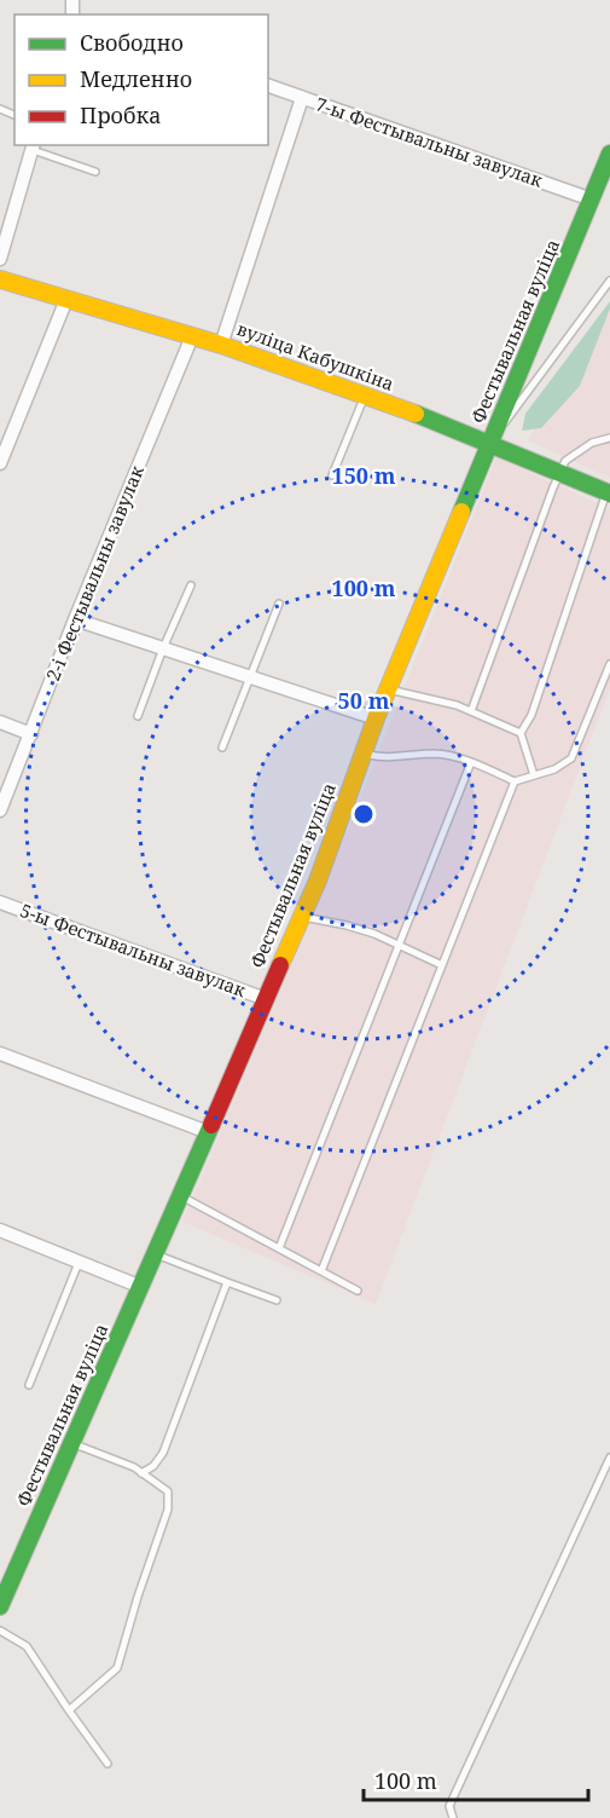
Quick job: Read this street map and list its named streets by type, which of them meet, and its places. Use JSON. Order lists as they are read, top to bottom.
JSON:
{
  "streets": {
    "street": [
      "7-ы Фестывальны завулак",
      "Фестывальная вуліца",
      "вуліца Кабушкіна",
      "2-і Фестывальны завулак",
      "5-ы Фестывальны завулак"
    ]
  },
  "crossings": [
    ["7-ы Фестывальны завулак", "Фестывальная вуліца"],
    ["Фестывальная вуліца", "вуліца Кабушкіна"],
    ["Фестывальная вуліца", "5-ы Фестывальны завулак"],
    ["вуліца Кабушкіна", "2-і Фестывальны завулак"]
  ],
  "legend": ["Свободно", "Медленно", "Пробка"],
  "scale_bar": "100 m",
  "rings": ["150 m", "100 m", "50 m"]
}
